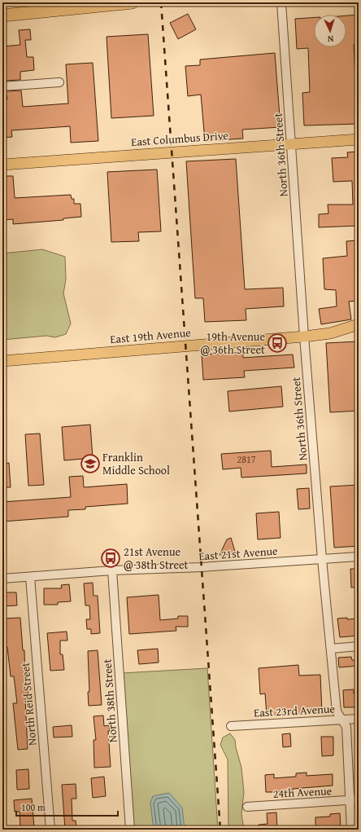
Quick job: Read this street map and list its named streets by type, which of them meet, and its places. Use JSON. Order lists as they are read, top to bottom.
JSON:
{
  "streets": {
    "main road": ["East Columbus Drive", "East 19th Avenue"],
    "street": [
      "North 36th Street",
      "East 21st Avenue",
      "North 38th Street",
      "North Reid Street",
      "East 23rd Avenue",
      "24th Avenue"
    ]
  },
  "crossings": [
    ["East Columbus Drive", "North 36th Street"],
    ["North 36th Street", "East 19th Avenue"],
    ["North 36th Street", "East 21st Avenue"],
    ["North 36th Street", "East 23rd Avenue"],
    ["North 36th Street", "24th Avenue"],
    ["East 21st Avenue", "North 38th Street"],
    ["East 21st Avenue", "North Reid Street"]
  ],
  "places": {
    "bus stop": ["19th Avenue @ 36th Street", "21st Avenue @ 38th Street"],
    "school or university": ["Franklin Middle School"]
  },
  "house_numbers": ["2817"],
  "scale_bar": "100 m",
  "north": "bottom"
}
